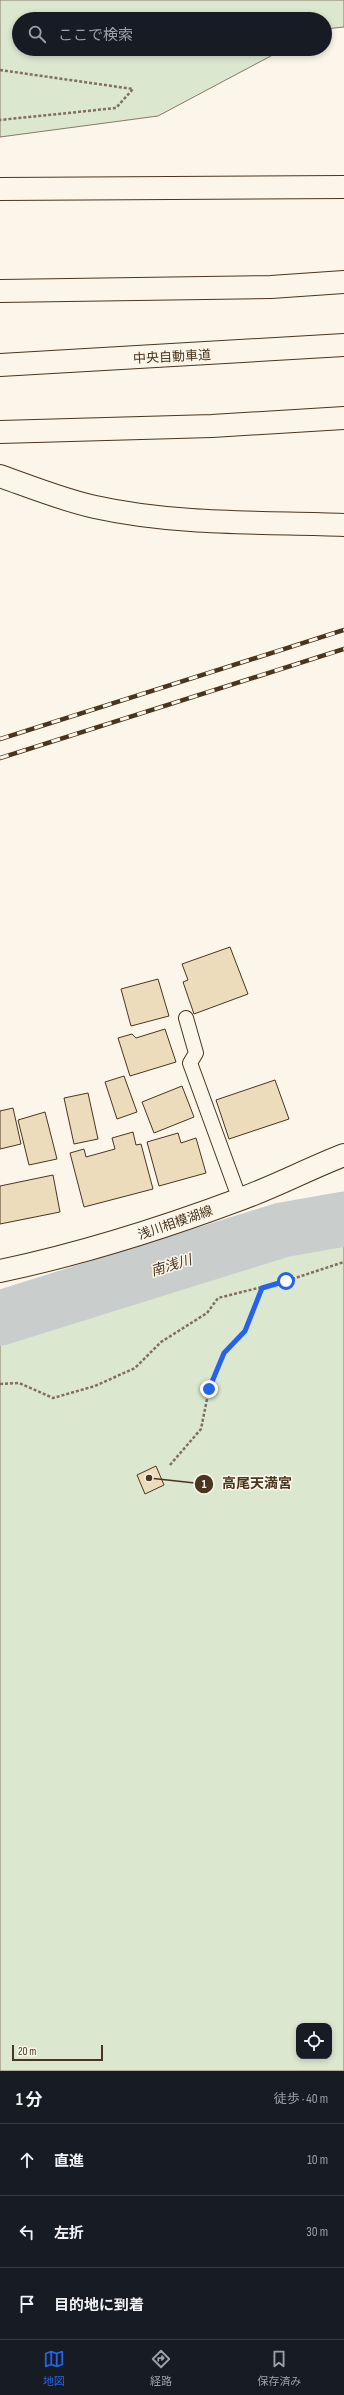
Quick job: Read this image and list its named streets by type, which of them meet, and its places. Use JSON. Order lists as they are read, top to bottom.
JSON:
{
  "streets": {
    "main road": ["中央自動車道", "浅川相模湖線"]
  },
  "water": ["南浅川"],
  "places": ["高尾天満宮"],
  "scale_bar": "20 m",
  "page": {
    "search": "ここで検索",
    "scale": "20 m",
    "heading": ["1 分", "徒歩 · 40 m"],
    "list": [
      ["直進", "10 m"],
      ["左折", "30 m"],
      "目的地に到着"
    ],
    "nav": ["地図", "経路", "保存済み"]
  }
}
